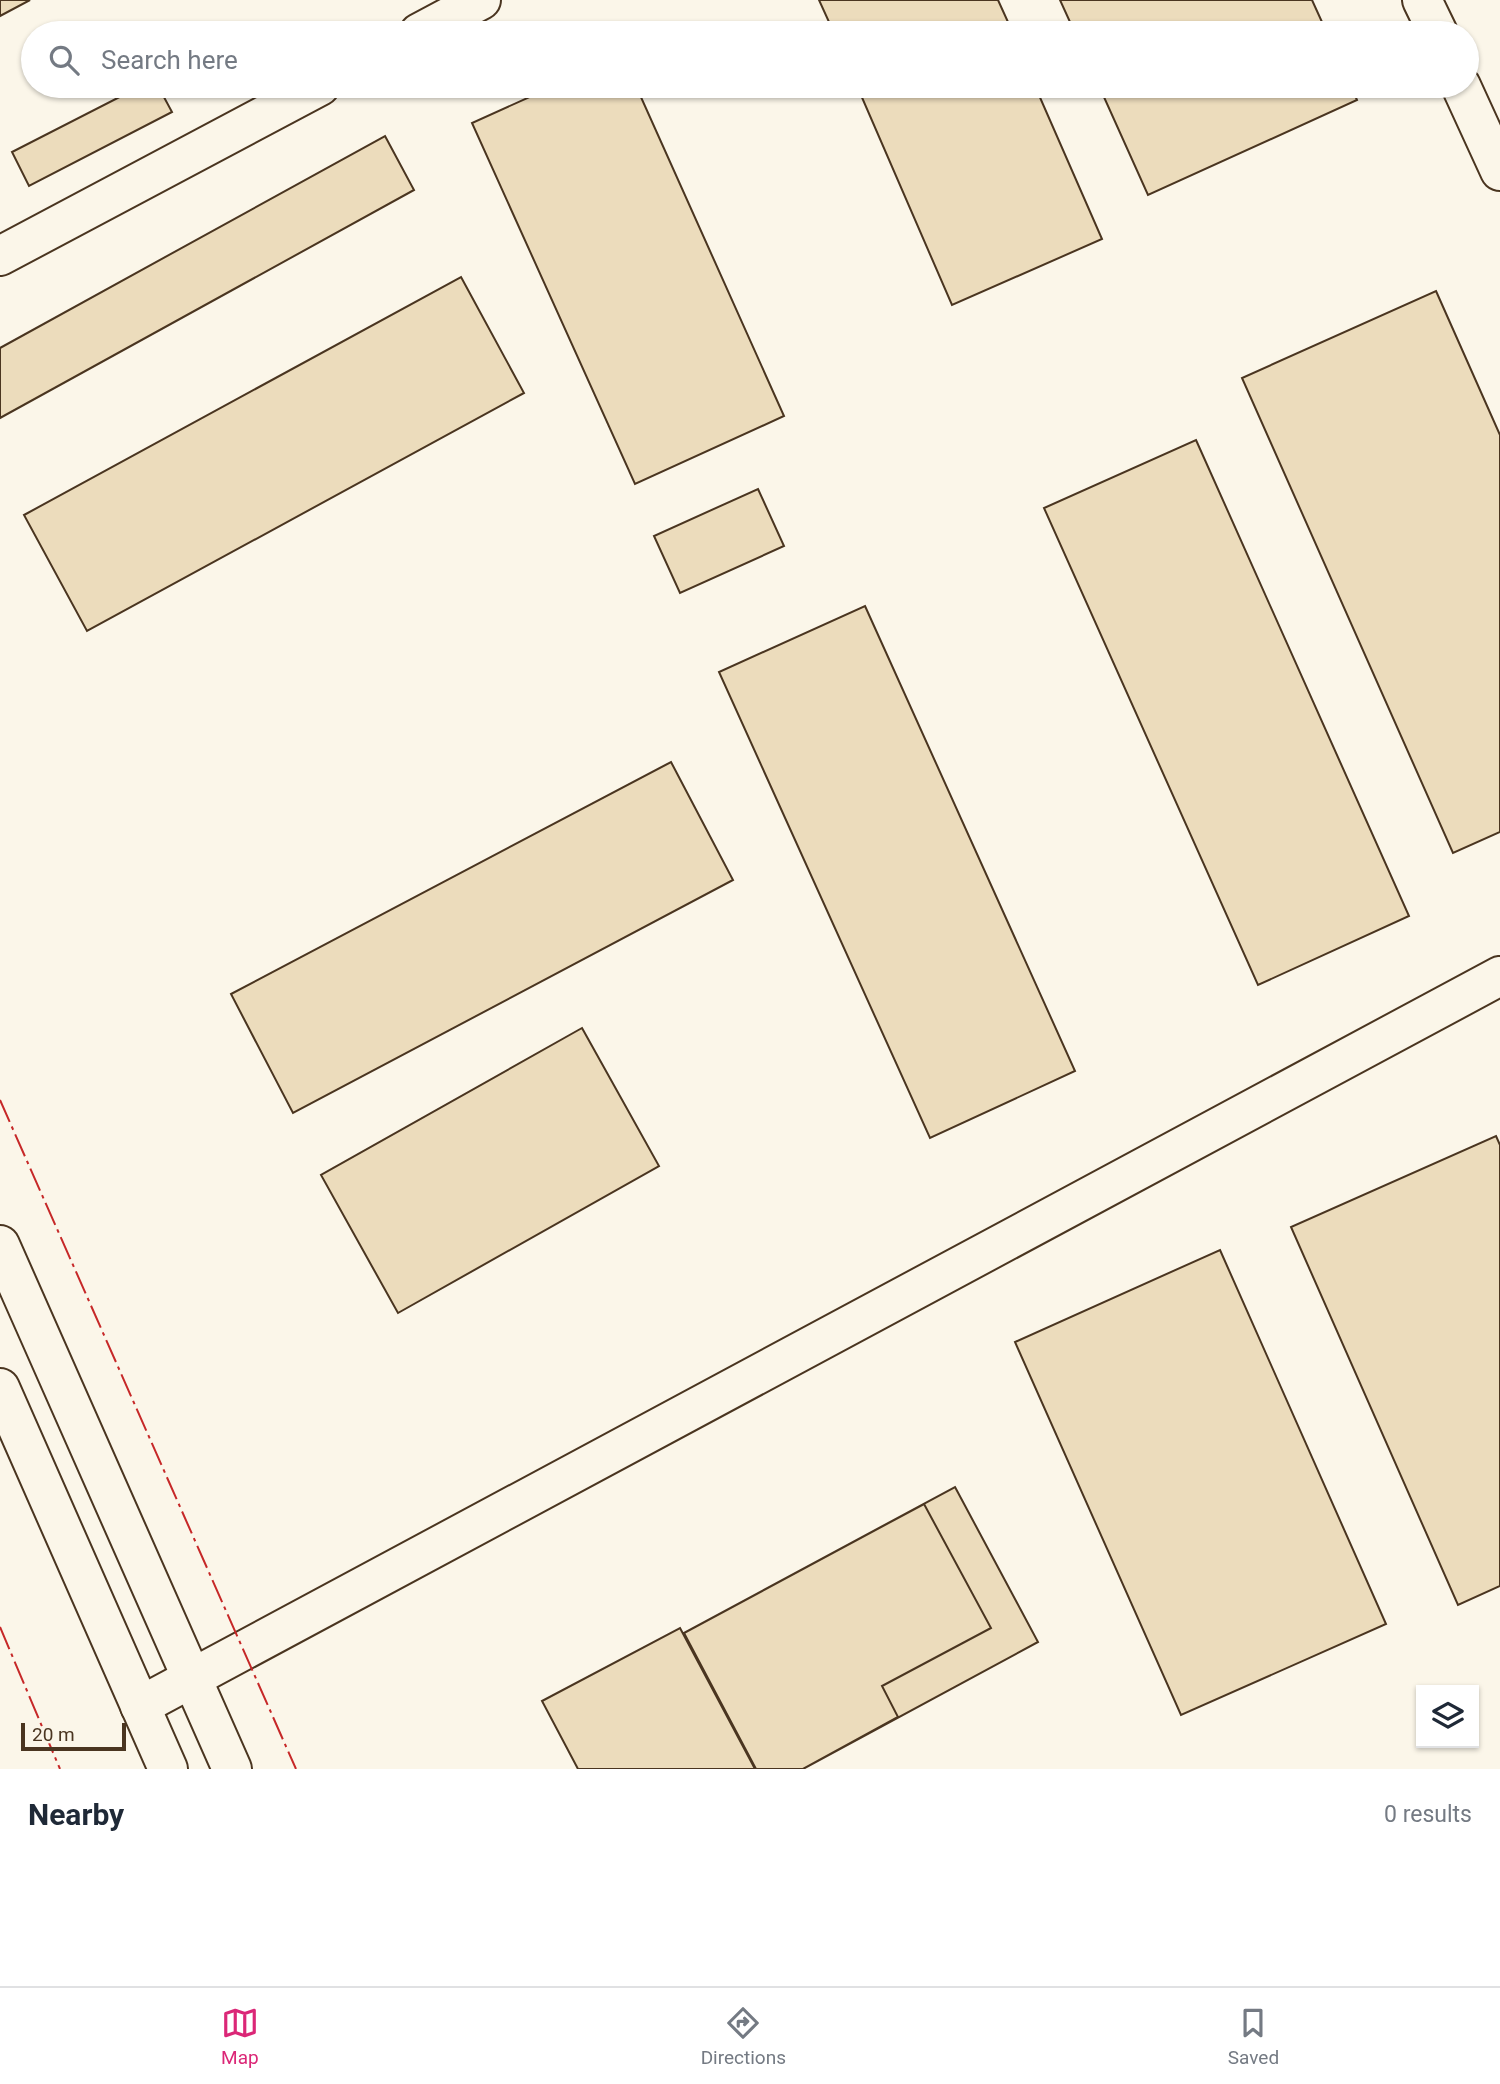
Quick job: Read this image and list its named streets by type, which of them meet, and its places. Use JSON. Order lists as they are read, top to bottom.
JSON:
{
  "scale_bar": "20 m",
  "page": {
    "search": "Search here",
    "scale": "20 m",
    "heading": ["Nearby", "0 results"],
    "nav": ["Map", "Directions", "Saved"]
  }
}
